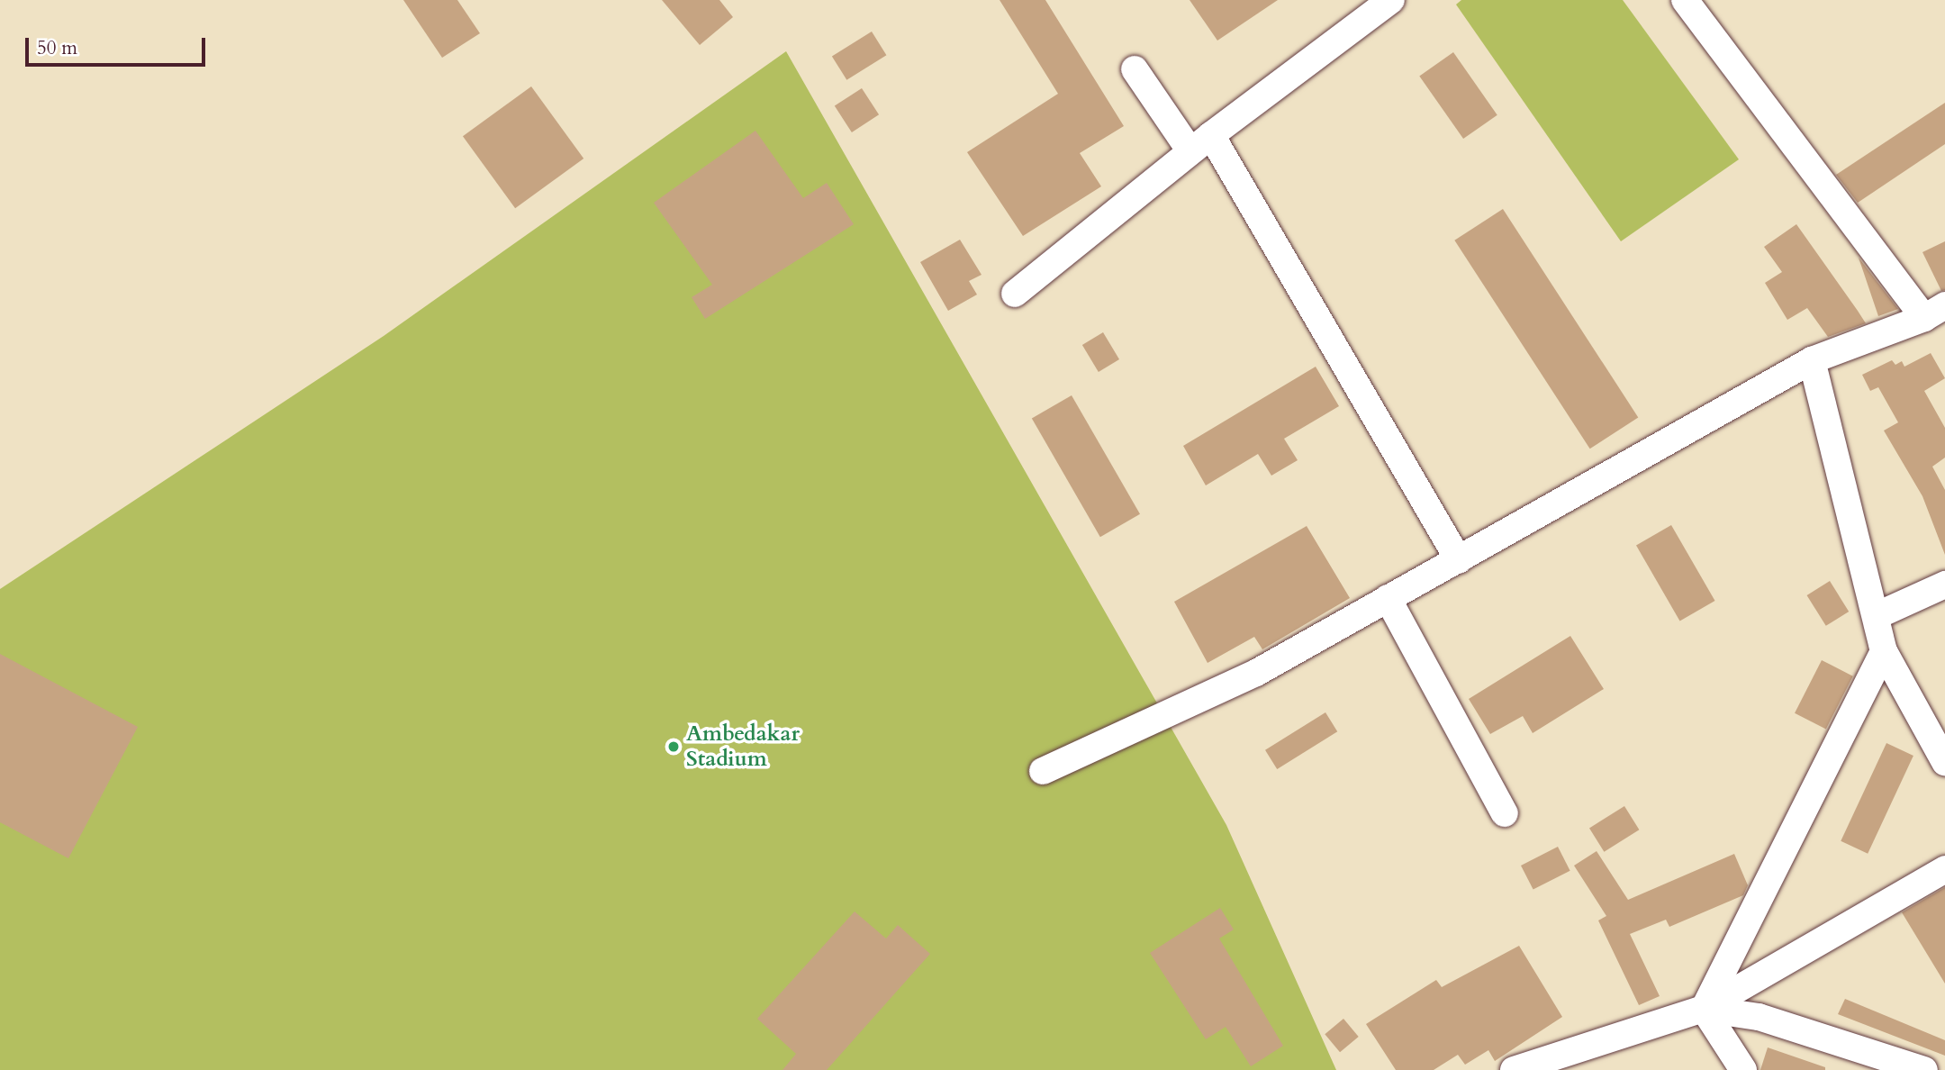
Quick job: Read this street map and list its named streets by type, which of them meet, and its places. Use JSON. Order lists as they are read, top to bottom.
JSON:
{
  "places": ["Ambedakar Stadium"],
  "scale_bar": "50 m"
}
